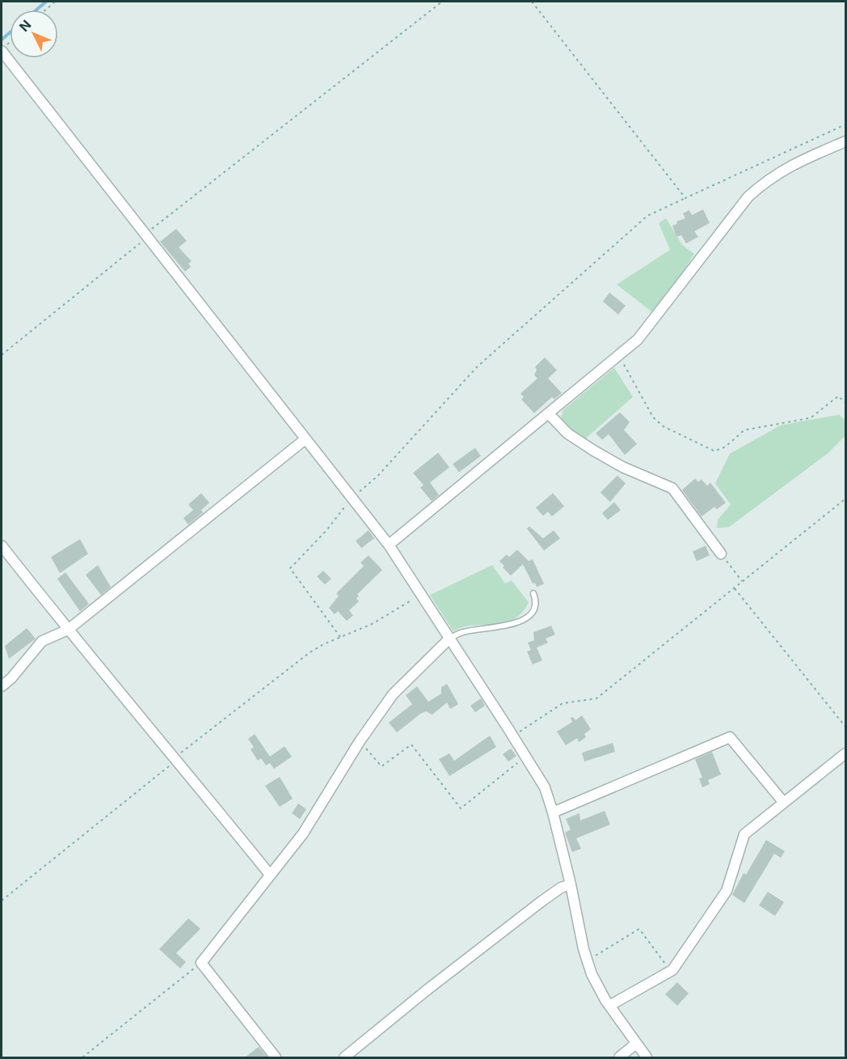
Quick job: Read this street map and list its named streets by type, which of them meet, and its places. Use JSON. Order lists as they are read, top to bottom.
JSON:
{
  "north": "top left"
}
